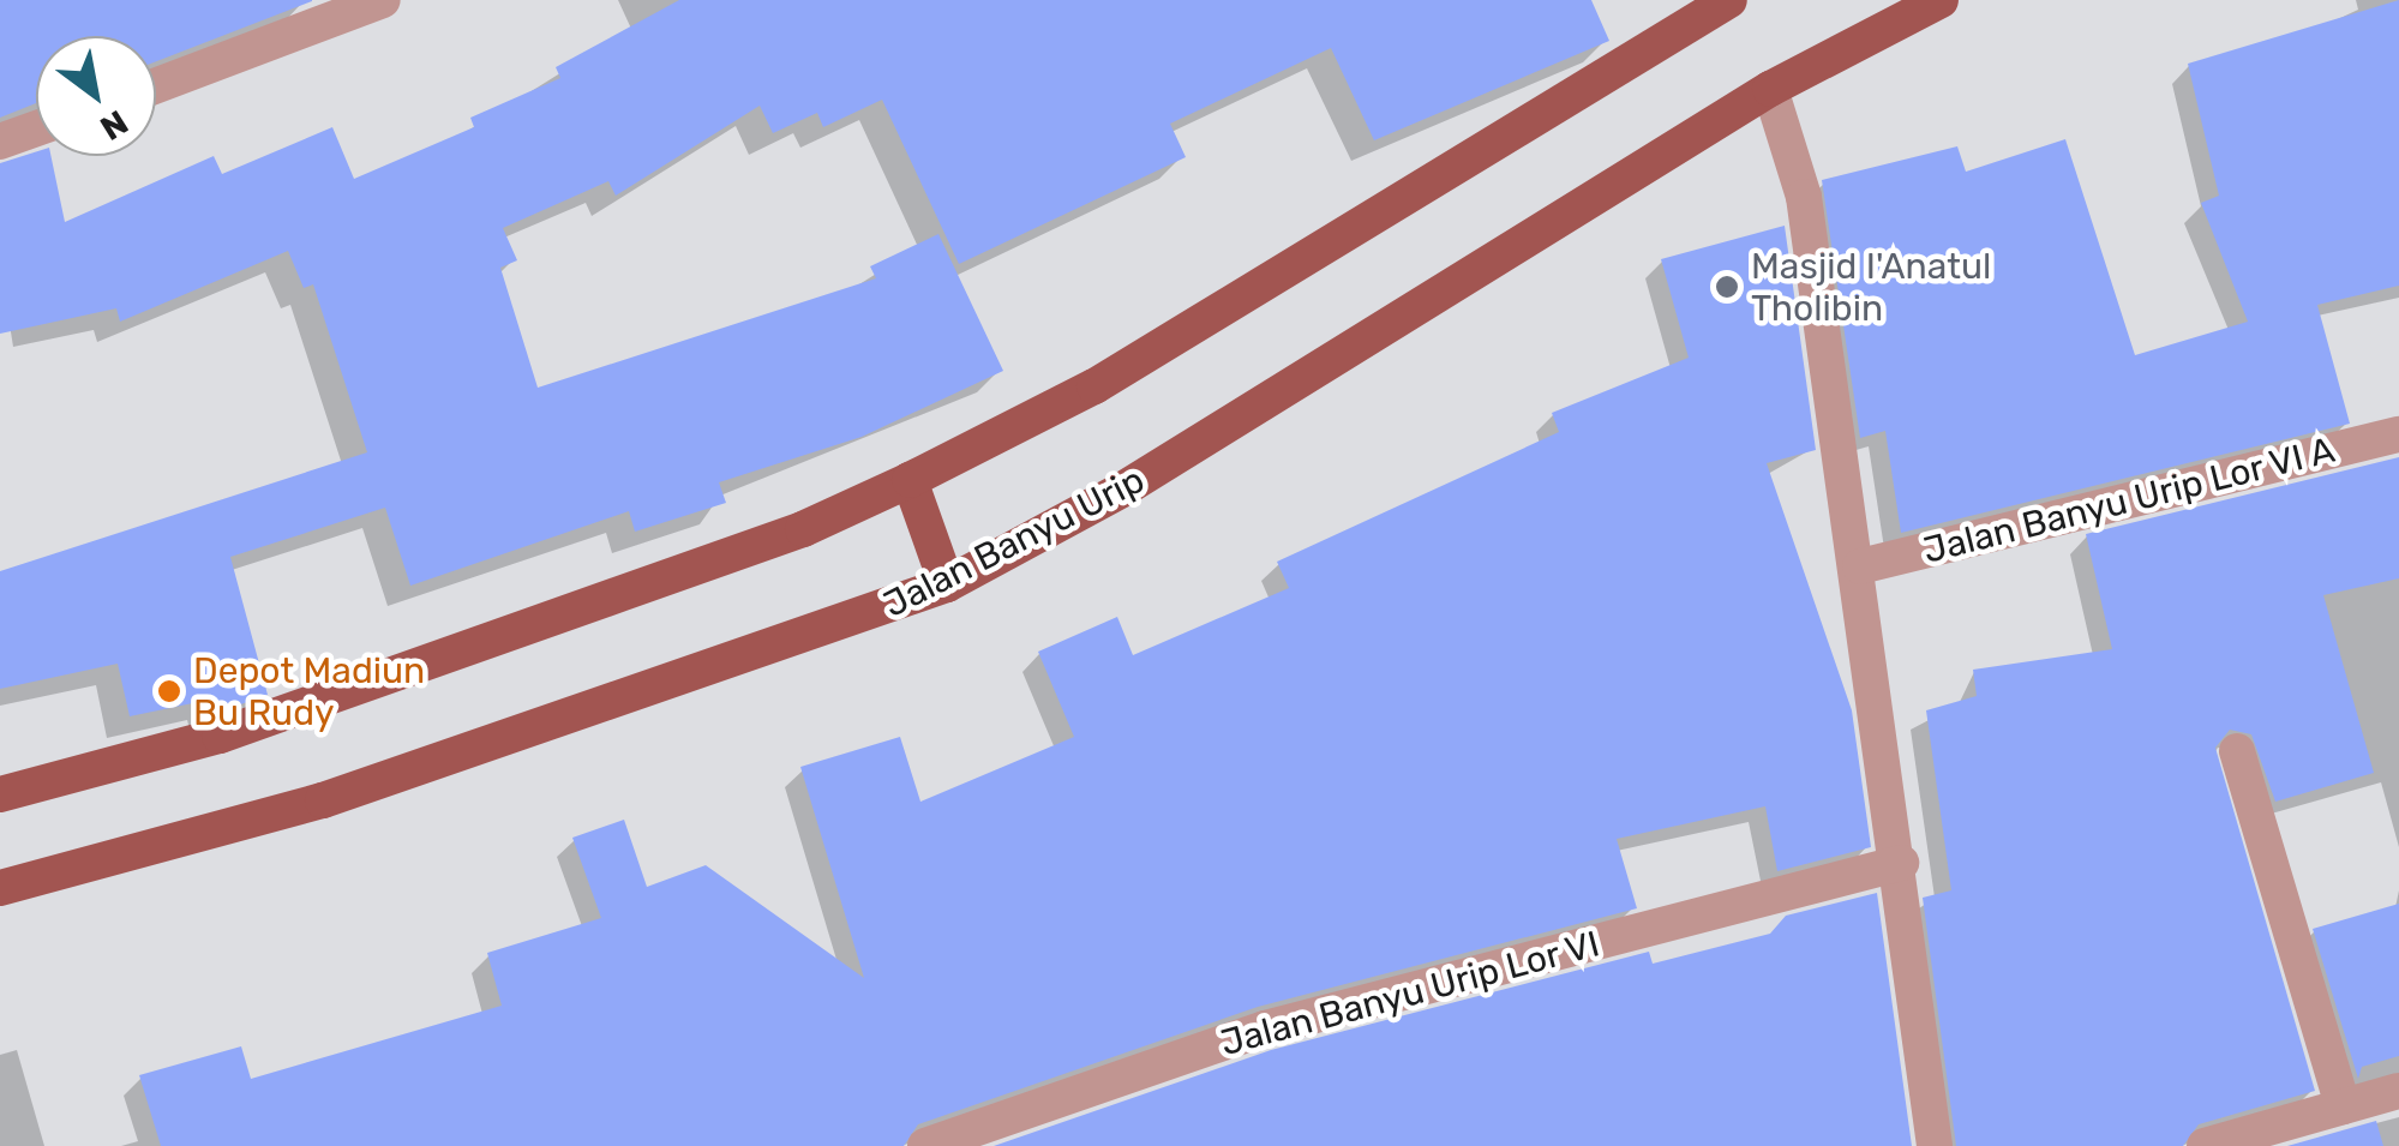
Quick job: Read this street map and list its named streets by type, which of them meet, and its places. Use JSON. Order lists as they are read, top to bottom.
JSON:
{
  "streets": {
    "main road": ["Jalan Banyu Urip"],
    "street": ["Jalan Banyu Urip Lor VI A", "Jalan Banyu Urip Lor VI"]
  },
  "places": ["Masjid I'Anatul Tholibin", "Depot Madiun Bu Rudy"],
  "north": "bottom right"
}
